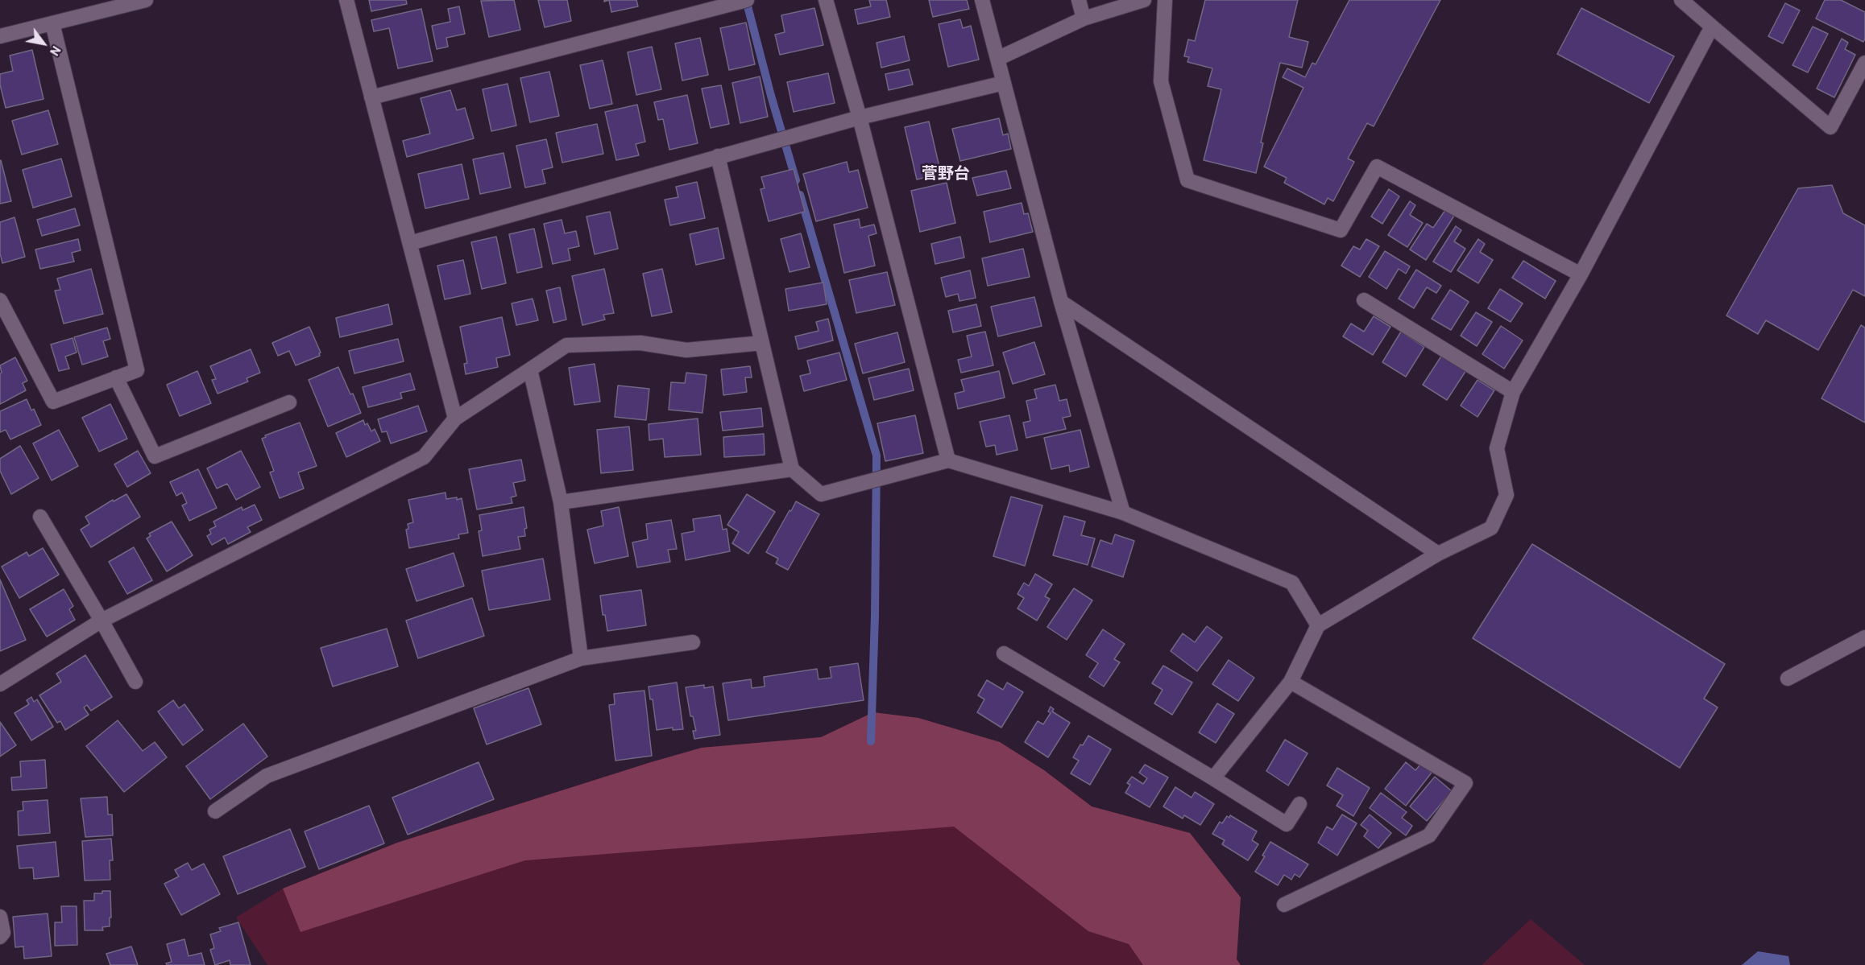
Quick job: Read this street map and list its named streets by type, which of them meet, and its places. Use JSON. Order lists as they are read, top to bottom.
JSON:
{
  "districts": ["菅野台"],
  "north": "bottom right"
}
